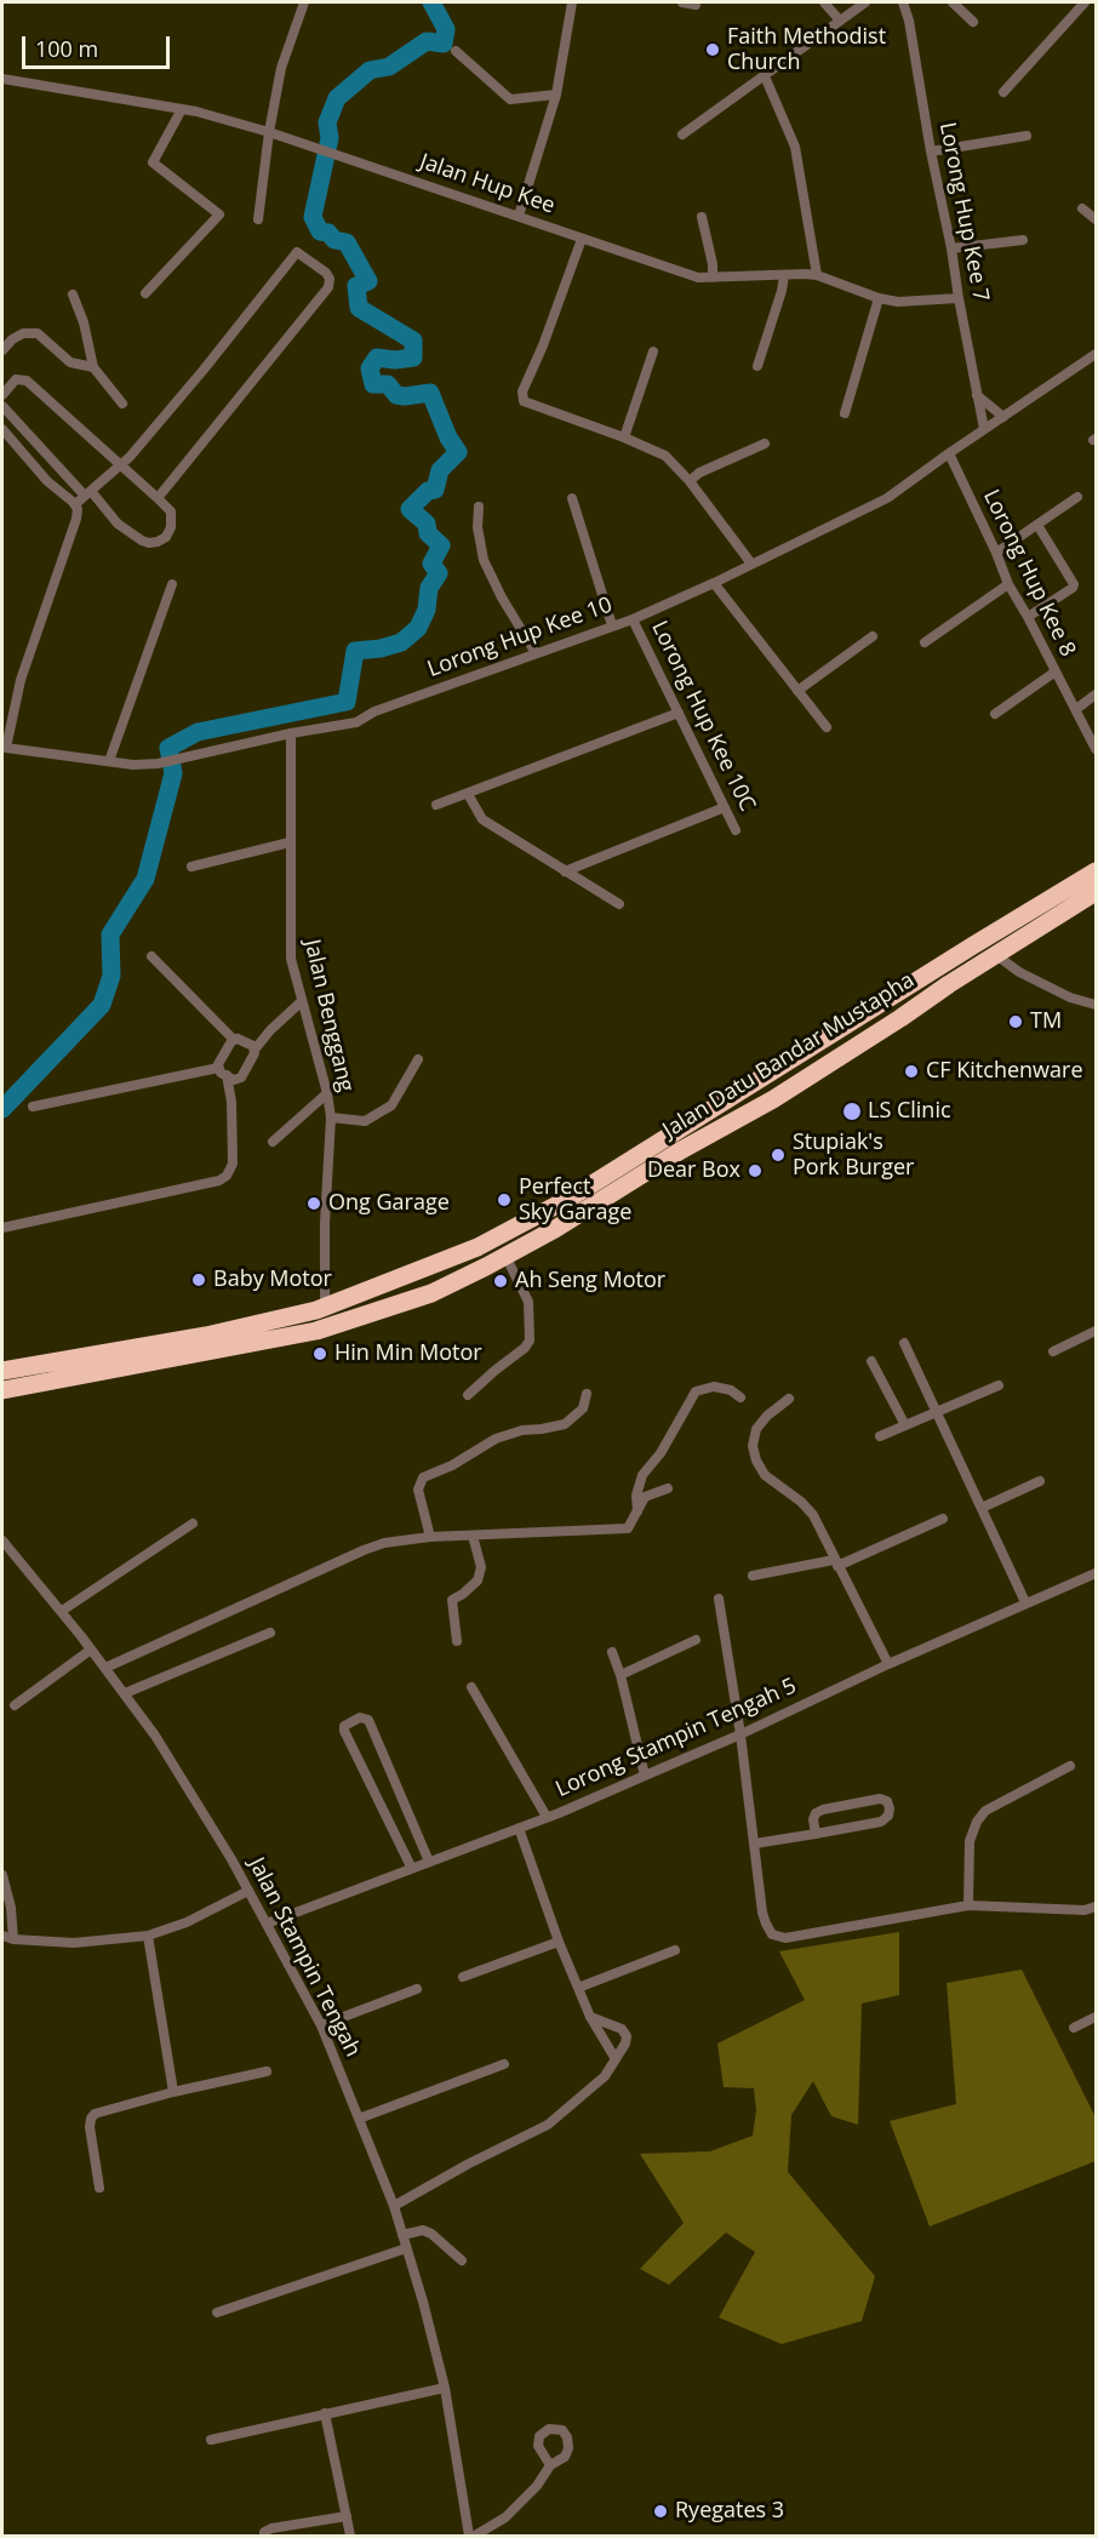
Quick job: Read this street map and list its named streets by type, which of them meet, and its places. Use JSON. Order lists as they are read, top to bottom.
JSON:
{
  "streets": {
    "highway": ["Jalan Datu Bandar Mustapha"],
    "street": [
      "Jalan Hup Kee",
      "Lorong Hup Kee 7",
      "Lorong Hup Kee 8",
      "Lorong Hup Kee 10",
      "Lorong Hup Kee 10C",
      "Jalan Benggang",
      "Lorong Stampin Tengah 5",
      "Jalan Stampin Tengah"
    ]
  },
  "crossings": [
    ["Jalan Hup Kee", "Lorong Hup Kee 7"],
    ["Lorong Hup Kee 7", "Lorong Hup Kee 10"],
    ["Lorong Hup Kee 8", "Lorong Hup Kee 10"],
    ["Lorong Hup Kee 10", "Lorong Hup Kee 10C"],
    ["Lorong Hup Kee 10", "Jalan Benggang"],
    ["Jalan Benggang", "Jalan Datu Bandar Mustapha"],
    ["Lorong Stampin Tengah 5", "Jalan Stampin Tengah"]
  ],
  "places": [
    "Faith Methodist Church",
    "TM",
    "CF Kitchenware",
    "LS Clinic",
    "Stupiak's Pork Burger",
    "Dear Box",
    "Perfect Sky Garage",
    "Ong Garage",
    "Baby Motor",
    "Ah Seng Motor",
    "Hin Min Motor",
    "Ryegates 3"
  ],
  "scale_bar": "100 m"
}
